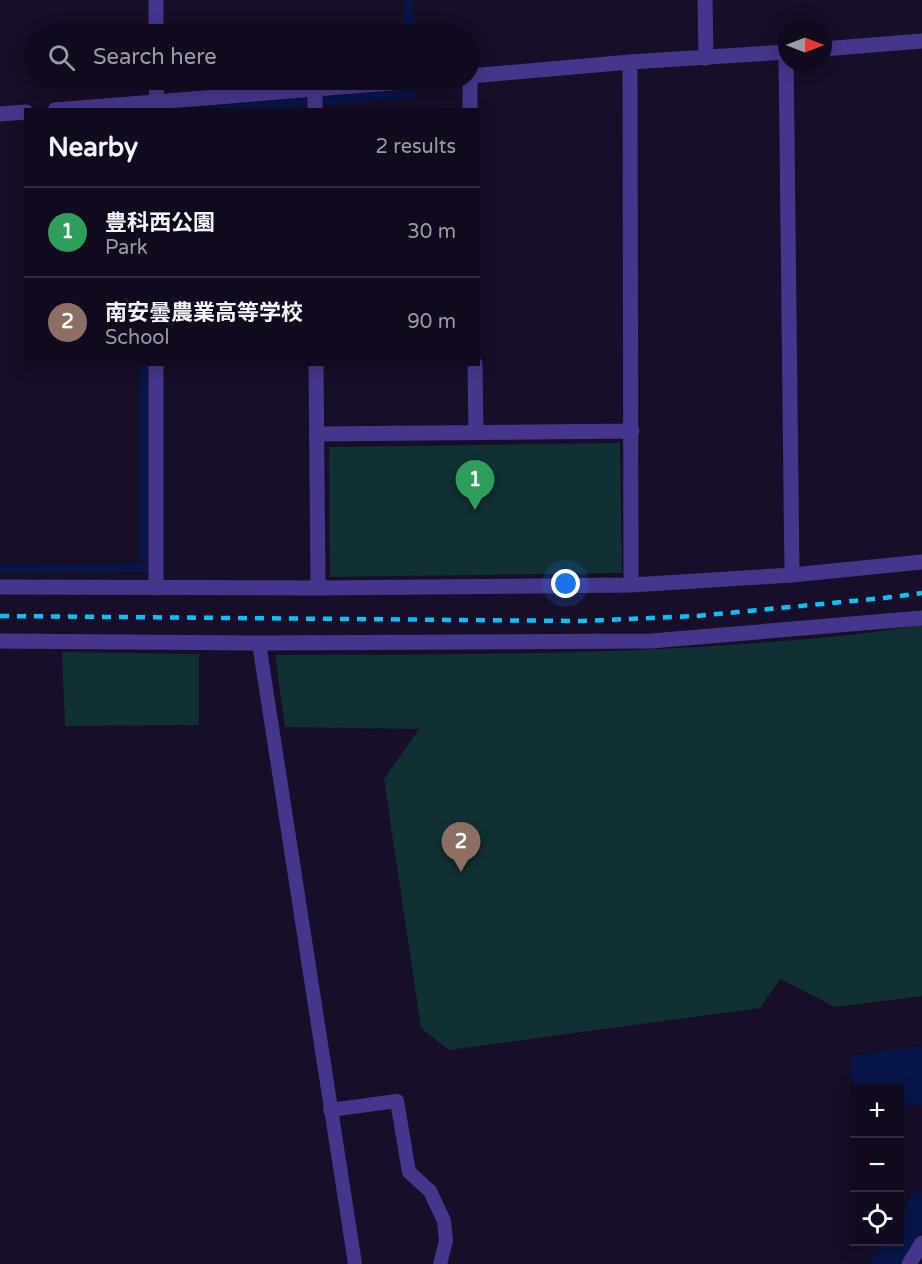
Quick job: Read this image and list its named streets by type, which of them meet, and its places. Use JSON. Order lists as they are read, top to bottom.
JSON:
{
  "north": "right",
  "page": {
    "search": "Search here",
    "heading": ["Nearby", "2 results"],
    "list": [
      {
        "mark": "1",
        "name": "豊科西公園",
        "note": "Park",
        "value": "30 m"
      },
      {
        "mark": "2",
        "name": "南安曇農業高等学校",
        "note": "School",
        "value": "90 m"
      }
    ],
    "pins": ["1", "2"],
    "map_buttons": ["+", "−"]
  }
}
